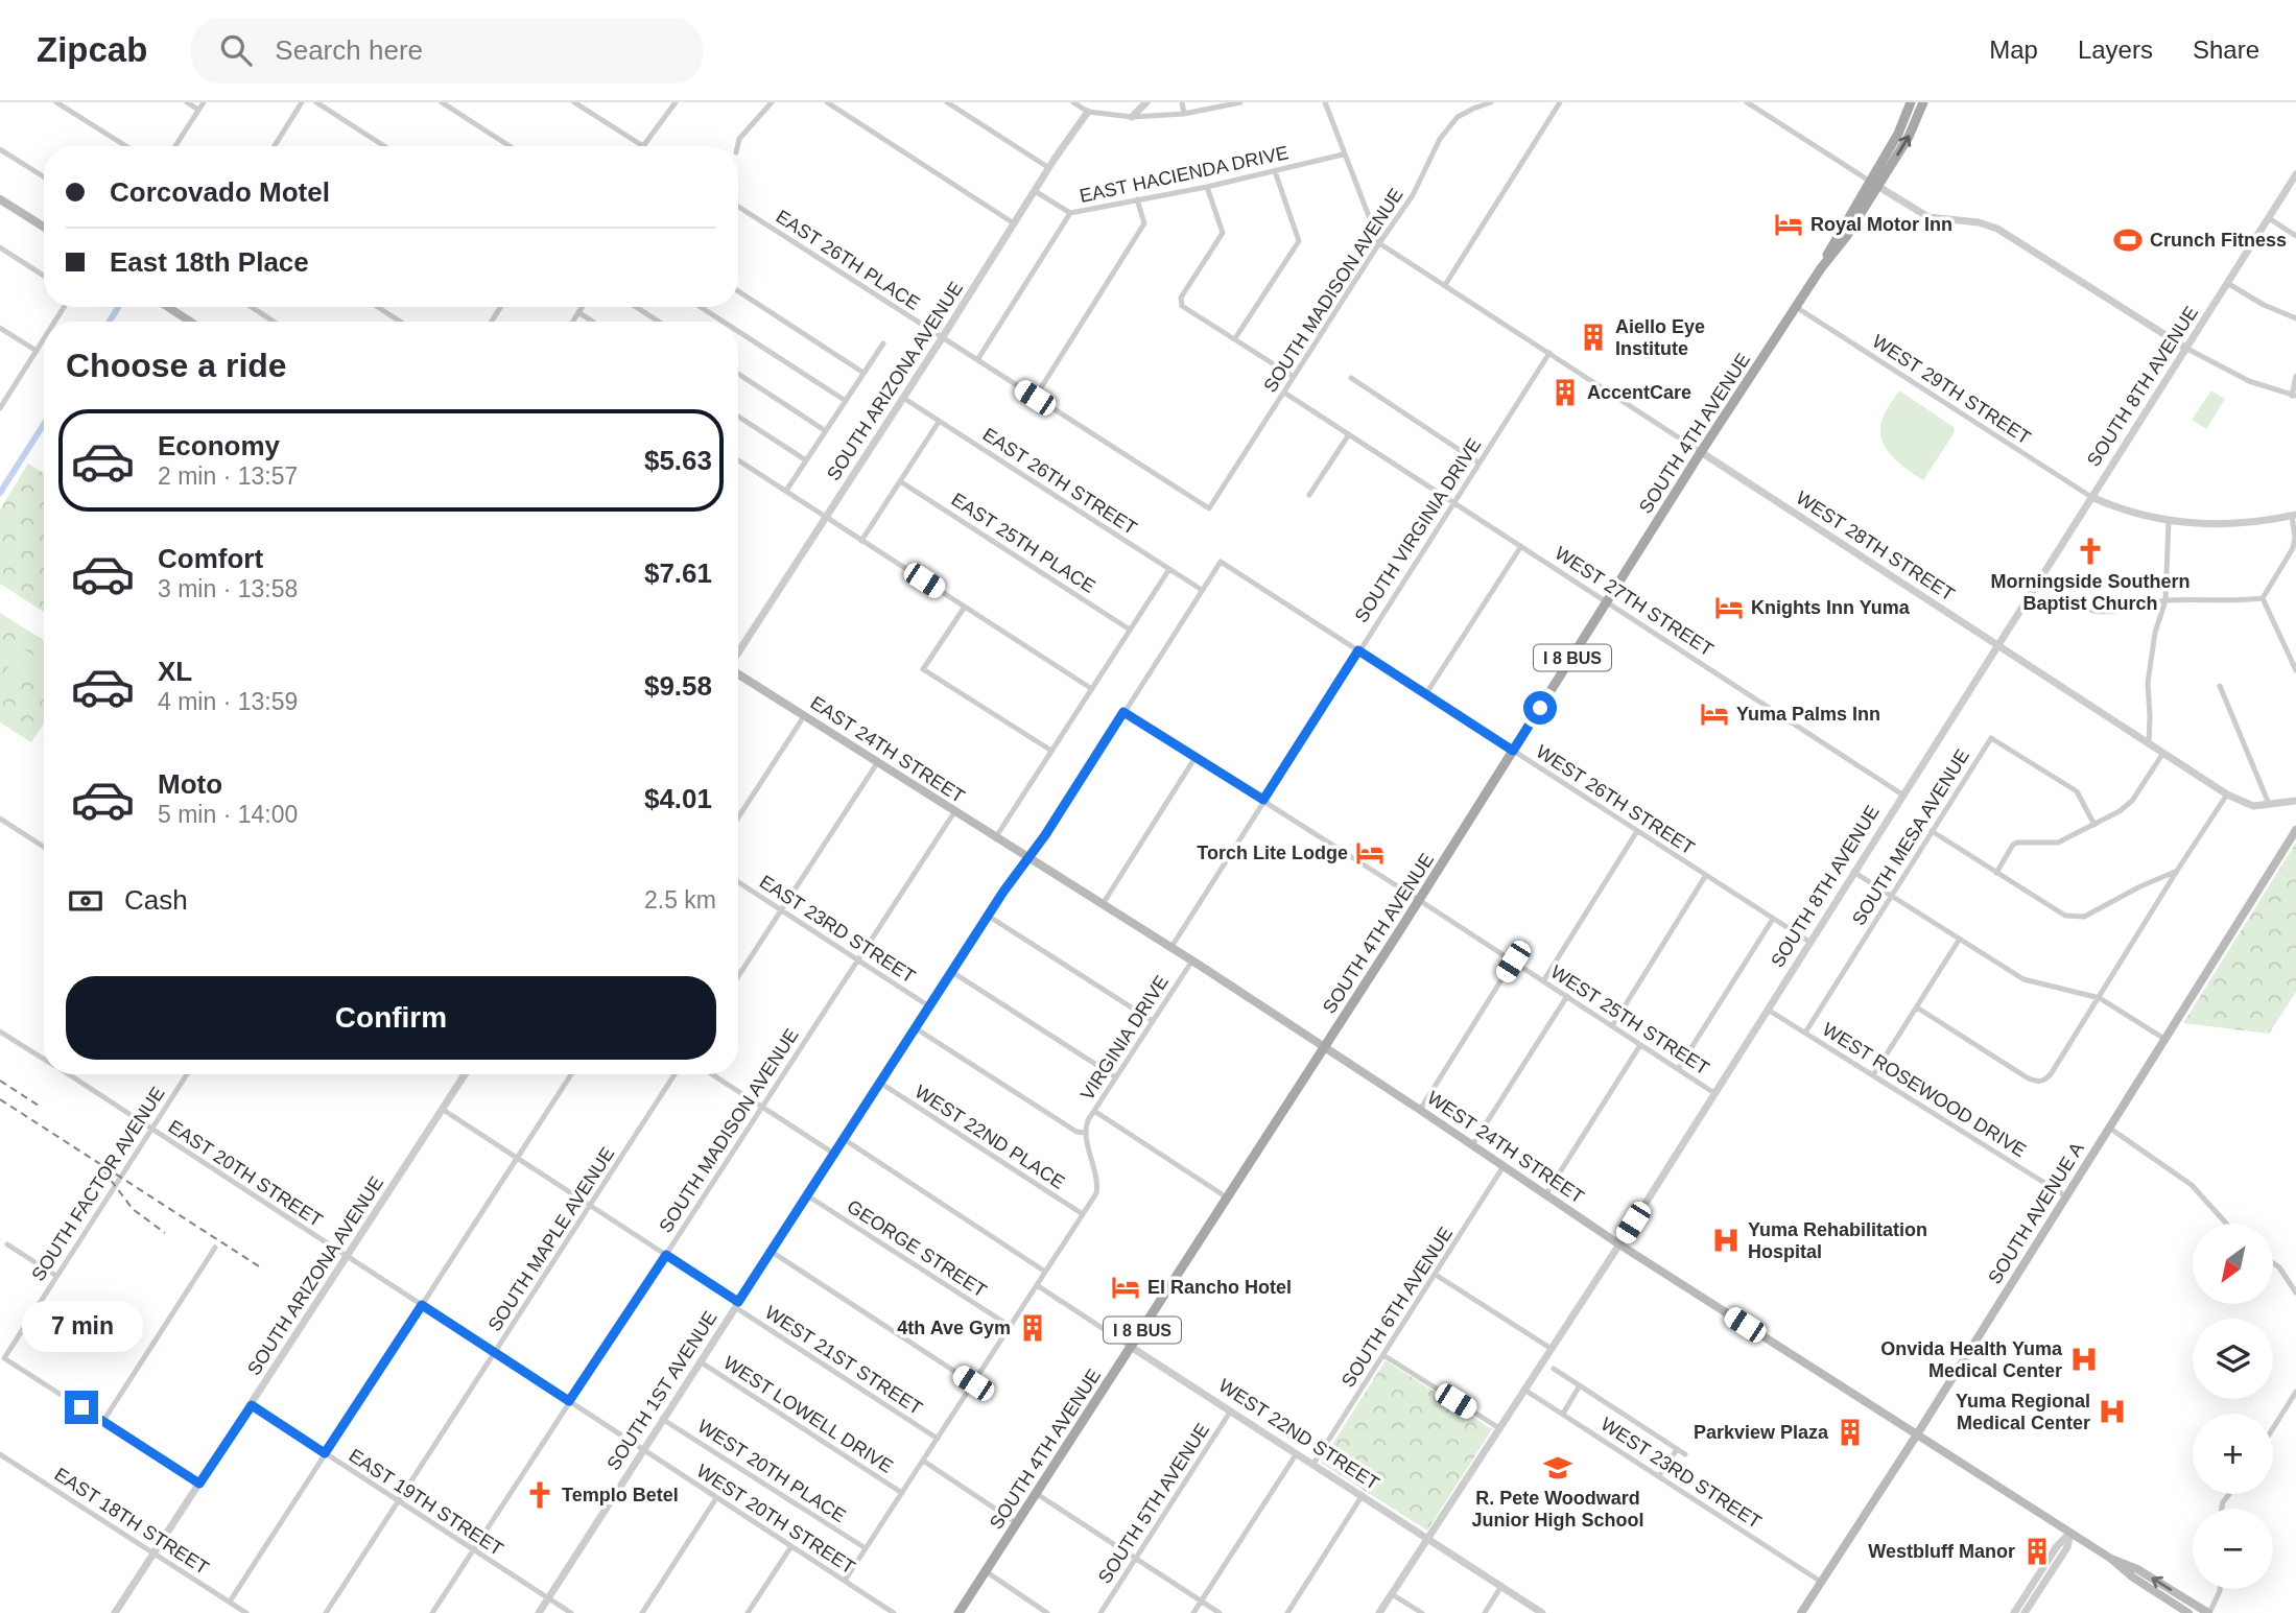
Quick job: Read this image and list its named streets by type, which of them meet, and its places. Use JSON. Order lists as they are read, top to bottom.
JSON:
{
  "streets": {
    "main road": [
      "SOUTH 4TH AVENUE",
      "I 8 BUS",
      "EAST 24TH STREET",
      "WEST 24TH STREET",
      "SOUTH AVENUE A"
    ],
    "street": [
      "EAST HACIENDA DRIVE",
      "EAST 26TH PLACE",
      "SOUTH MADISON AVENUE",
      "SOUTH ARIZONA AVENUE",
      "SOUTH 8TH AVENUE",
      "WEST 29TH STREET",
      "EAST 26TH STREET",
      "SOUTH VIRGINIA DRIVE",
      "EAST 25TH PLACE",
      "WEST 28TH STREET",
      "WEST 27TH STREET",
      "WEST 26TH STREET",
      "SOUTH MESA AVENUE",
      "EAST 23RD STREET",
      "WEST 25TH STREET",
      "VIRGINIA DRIVE",
      "WEST ROSEWOOD DRIVE",
      "WEST 22ND PLACE",
      "EAST 20TH STREET",
      "SOUTH FACTOR AVENUE",
      "SOUTH MAPLE AVENUE",
      "GEORGE STREET",
      "SOUTH 6TH AVENUE",
      "WEST 21ST STREET",
      "SOUTH 1ST AVENUE",
      "WEST LOWELL DRIVE",
      "WEST 22ND STREET",
      "WEST 20TH PLACE",
      "WEST 23RD STREET",
      "EAST 19TH STREET",
      "SOUTH 5TH AVENUE",
      "WEST 20TH STREET",
      "EAST 18TH STREET"
    ]
  },
  "crossings": [
    ["EAST HACIENDA DRIVE", "SOUTH ARIZONA AVENUE"],
    ["EAST 26TH PLACE", "SOUTH MADISON AVENUE"],
    ["EAST 26TH PLACE", "SOUTH ARIZONA AVENUE"],
    ["SOUTH MADISON AVENUE", "WEST 28TH STREET"],
    ["SOUTH MADISON AVENUE", "WEST 27TH STREET"],
    ["SOUTH MADISON AVENUE", "EAST 24TH STREET"],
    ["SOUTH MADISON AVENUE", "EAST 23RD STREET"],
    ["SOUTH MADISON AVENUE", "EAST 20TH STREET"],
    ["SOUTH MADISON AVENUE", "WEST 21ST STREET"],
    ["SOUTH MADISON AVENUE", "EAST 19TH STREET"],
    ["SOUTH ARIZONA AVENUE", "EAST 26TH STREET"],
    ["SOUTH ARIZONA AVENUE", "EAST 20TH STREET"],
    ["SOUTH ARIZONA AVENUE", "WEST 21ST STREET"],
    ["SOUTH ARIZONA AVENUE", "EAST 19TH STREET"],
    ["SOUTH ARIZONA AVENUE", "EAST 18TH STREET"],
    ["SOUTH 8TH AVENUE", "WEST 29TH STREET"],
    ["SOUTH 8TH AVENUE", "WEST 28TH STREET"],
    ["SOUTH 8TH AVENUE", "WEST 27TH STREET"],
    ["SOUTH 8TH AVENUE", "WEST 26TH STREET"],
    ["SOUTH 8TH AVENUE", "WEST 25TH STREET"],
    ["SOUTH 8TH AVENUE", "WEST ROSEWOOD DRIVE"],
    ["SOUTH 8TH AVENUE", "WEST 24TH STREET"],
    ["SOUTH 8TH AVENUE", "WEST 22ND STREET"],
    ["SOUTH 8TH AVENUE", "WEST 23RD STREET"],
    ["WEST 29TH STREET", "SOUTH 4TH AVENUE"],
    ["SOUTH 4TH AVENUE", "WEST 28TH STREET"],
    ["SOUTH 4TH AVENUE", "WEST 27TH STREET"],
    ["SOUTH 4TH AVENUE", "WEST 26TH STREET"],
    ["SOUTH 4TH AVENUE", "WEST 25TH STREET"],
    ["SOUTH 4TH AVENUE", "WEST 24TH STREET"],
    ["SOUTH 4TH AVENUE", "WEST 22ND STREET"],
    ["EAST 26TH STREET", "SOUTH 1ST AVENUE"],
    ["SOUTH VIRGINIA DRIVE", "WEST 28TH STREET"],
    ["SOUTH VIRGINIA DRIVE", "WEST 27TH STREET"],
    ["SOUTH VIRGINIA DRIVE", "WEST 26TH STREET"],
    ["SOUTH VIRGINIA DRIVE", "WEST 25TH STREET"],
    ["SOUTH VIRGINIA DRIVE", "WEST 24TH STREET"],
    ["EAST 24TH STREET", "WEST 24TH STREET"],
    ["EAST 24TH STREET", "SOUTH 1ST AVENUE"],
    ["WEST 26TH STREET", "SOUTH 1ST AVENUE"],
    ["SOUTH MESA AVENUE", "WEST ROSEWOOD DRIVE"],
    ["EAST 23RD STREET", "SOUTH 1ST AVENUE"],
    ["WEST 25TH STREET", "SOUTH 1ST AVENUE"],
    ["VIRGINIA DRIVE", "WEST 24TH STREET"],
    ["WEST ROSEWOOD DRIVE", "SOUTH AVENUE A"],
    ["WEST 22ND PLACE", "SOUTH 1ST AVENUE"],
    ["WEST 24TH STREET", "SOUTH AVENUE A"],
    ["WEST 24TH STREET", "SOUTH 6TH AVENUE"],
    ["WEST 24TH STREET", "SOUTH 1ST AVENUE"],
    ["EAST 20TH STREET", "SOUTH FACTOR AVENUE"],
    ["EAST 20TH STREET", "SOUTH MAPLE AVENUE"],
    ["EAST 20TH STREET", "SOUTH 1ST AVENUE"],
    ["EAST 20TH STREET", "WEST 20TH STREET"],
    ["SOUTH AVENUE A", "WEST 23RD STREET"],
    ["SOUTH MAPLE AVENUE", "WEST 21ST STREET"],
    ["SOUTH MAPLE AVENUE", "EAST 19TH STREET"],
    ["GEORGE STREET", "SOUTH 1ST AVENUE"],
    ["SOUTH 6TH AVENUE", "WEST 22ND STREET"],
    ["WEST 21ST STREET", "SOUTH 1ST AVENUE"],
    ["SOUTH 1ST AVENUE", "WEST LOWELL DRIVE"],
    ["SOUTH 1ST AVENUE", "WEST 20TH PLACE"],
    ["SOUTH 1ST AVENUE", "EAST 19TH STREET"],
    ["SOUTH 1ST AVENUE", "WEST 20TH STREET"],
    ["WEST 22ND STREET", "SOUTH 5TH AVENUE"]
  ],
  "places": {
    "hotel": [
      "Royal Motor Inn",
      "Knights Inn Yuma",
      "Yuma Palms Inn",
      "Torch Lite Lodge",
      "El Rancho Hotel"
    ],
    "sports": ["Crunch Fitness"],
    "building": [
      "Aiello Eye Institute",
      "AccentCare",
      "4th Ave Gym",
      "Parkview Plaza",
      "Westbluff Manor"
    ],
    "church": ["Morningside Southern Baptist Church", "Templo Betel"],
    "hospital": ["Yuma Rehabilitation Hospital", "Onvida Health Yuma Medical Center", "Yuma Regional Medical Center"],
    "school or university": ["R. Pete Woodward Junior High School"]
  },
  "north": "bottom left",
  "page": {
    "header": "Zipcab",
    "search": "Search here",
    "nav": ["Map", "Layers", "Share"],
    "banner": ["Corcovado Motel", "East 18th Place"],
    "heading": "Choose a ride",
    "list": [
      {
        "name": "Economy",
        "note": "2 min · 13:57",
        "value": "$5.63"
      },
      {
        "name": "Comfort",
        "note": "3 min · 13:58",
        "value": "$7.61"
      },
      {
        "name": "XL",
        "note": "4 min · 13:59",
        "value": "$9.58"
      },
      {
        "name": "Moto",
        "note": "5 min · 14:00",
        "value": "$4.01"
      }
    ],
    "pay": ["Cash", "2.5 km"],
    "buttons": "Confirm",
    "map_buttons": ["+", "−"],
    "bubble": "7 min"
  }
}
